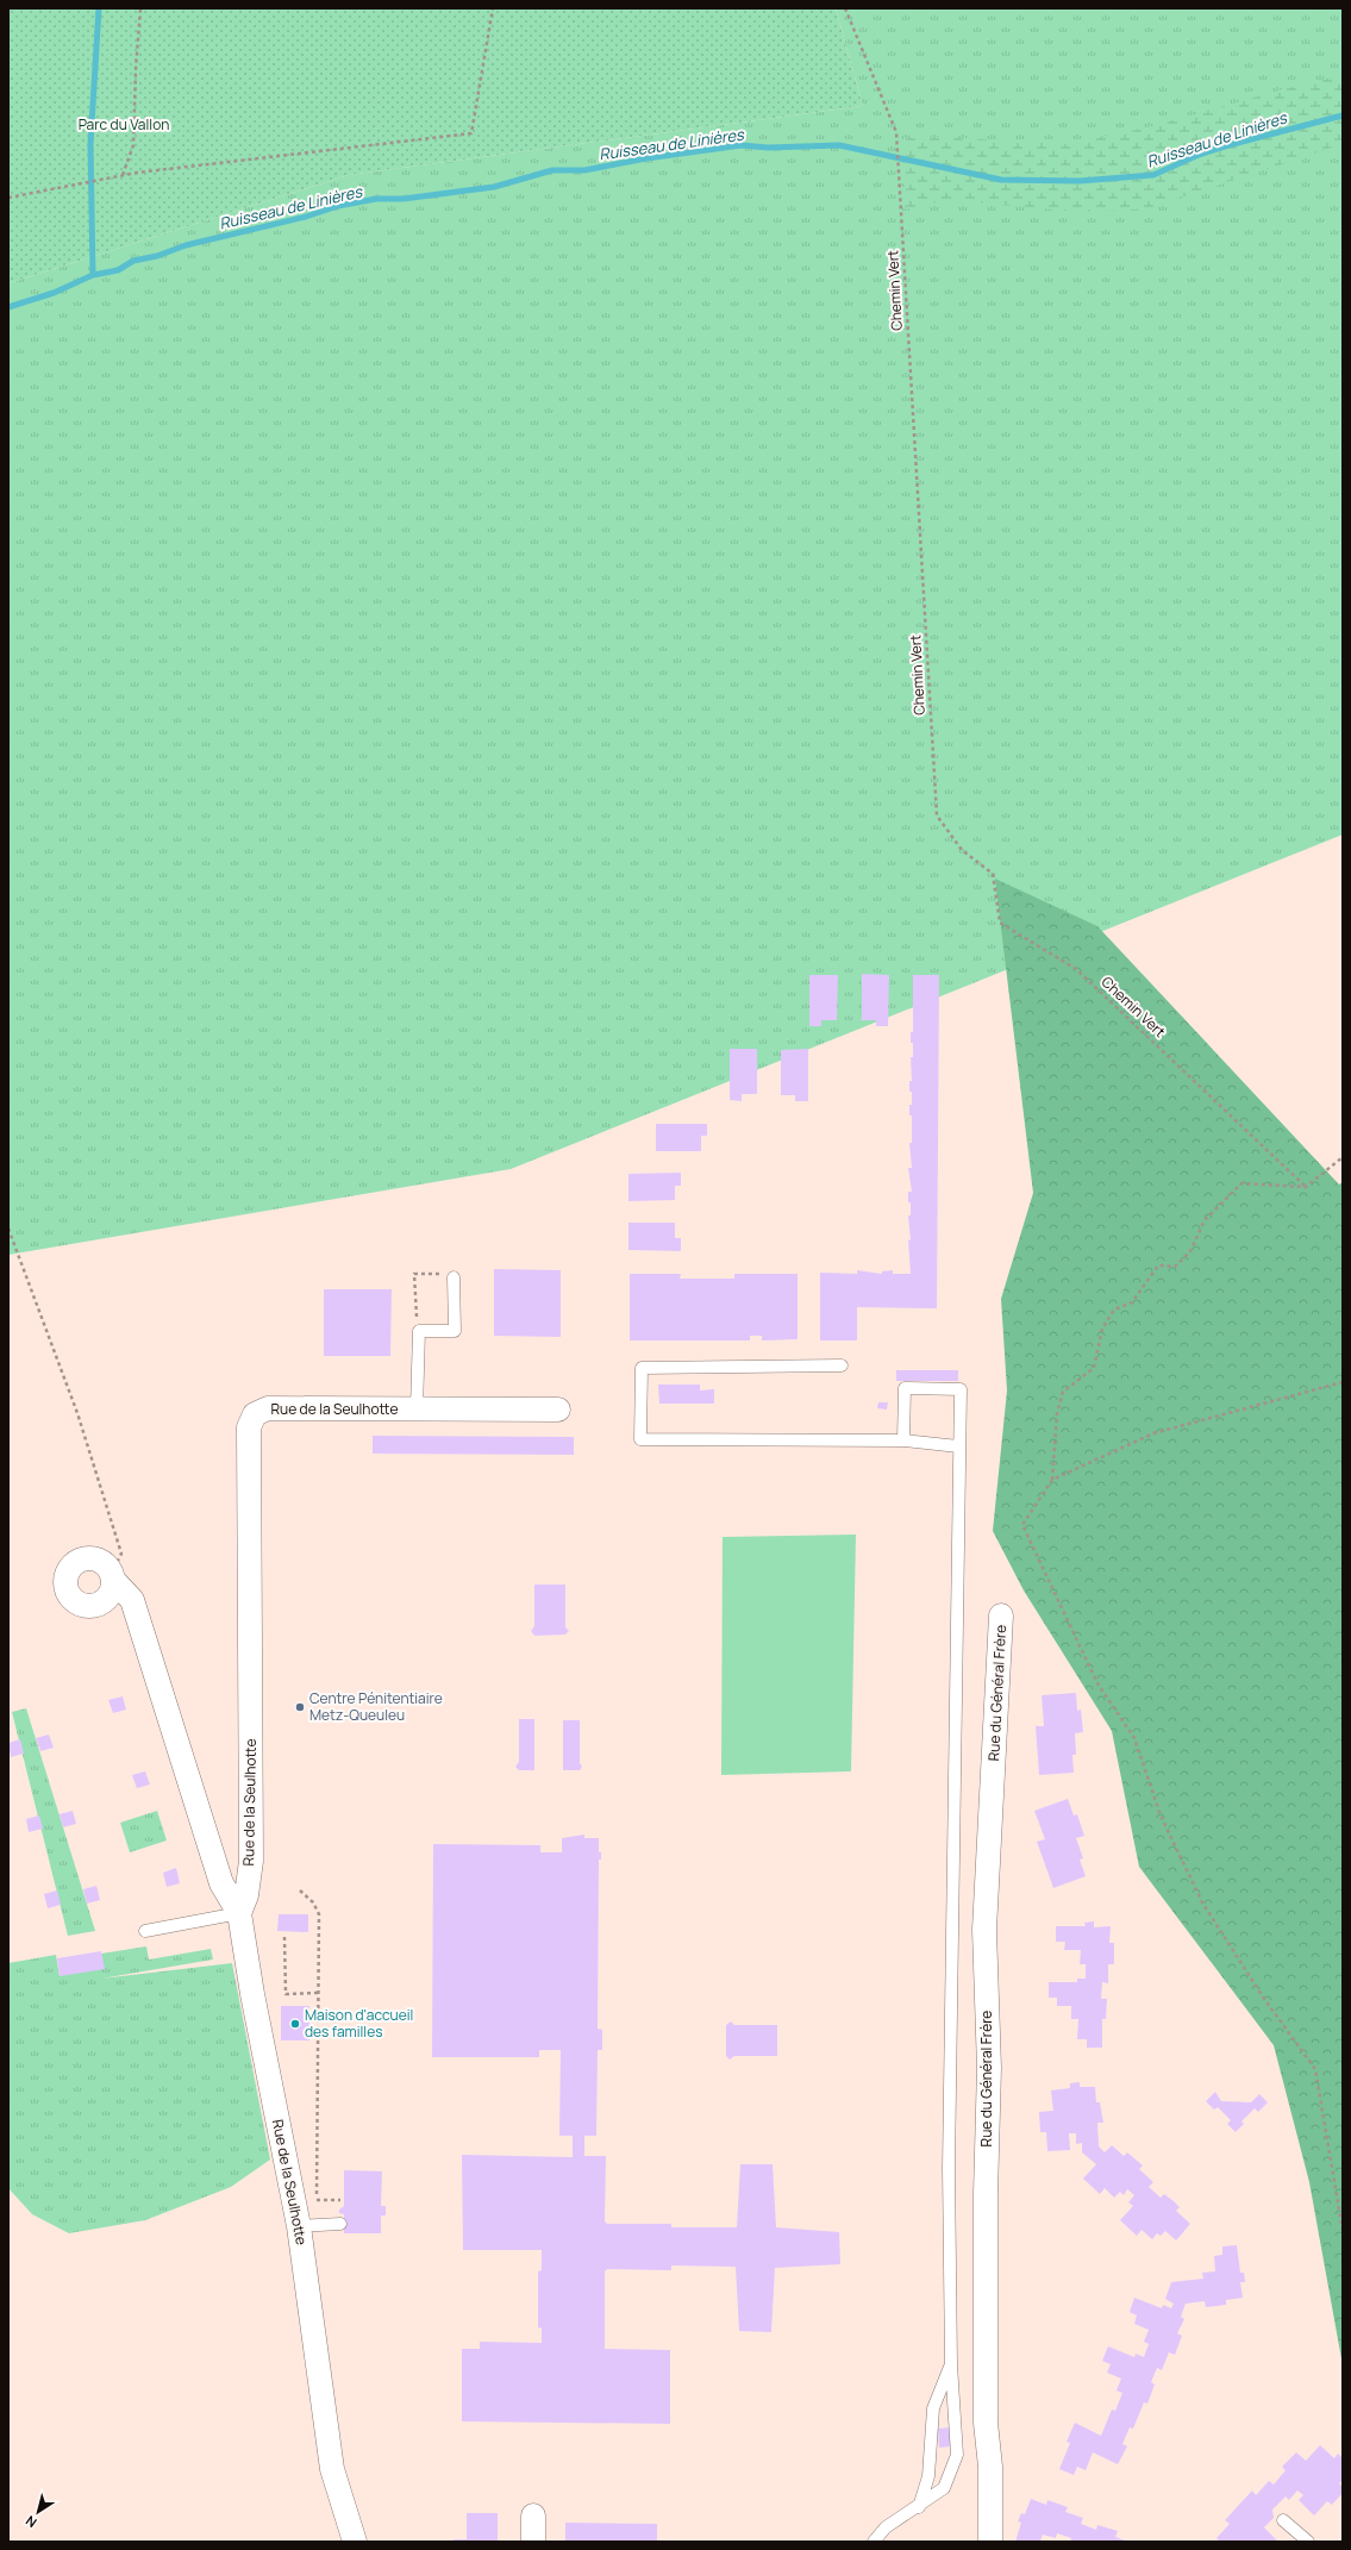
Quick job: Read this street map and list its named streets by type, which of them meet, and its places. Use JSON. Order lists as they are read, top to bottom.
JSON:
{
  "streets": {
    "street": ["Rue de la Seulhotte", "Rue du Général Frère"],
    "path": ["Chemin Vert"]
  },
  "water": ["Ruisseau de Linières"],
  "parks": ["Parc du Vallon"],
  "places": ["Centre Pénitentiaire Metz-Queuleu", "Maison d'accueil des familles"],
  "north": "bottom left"
}
